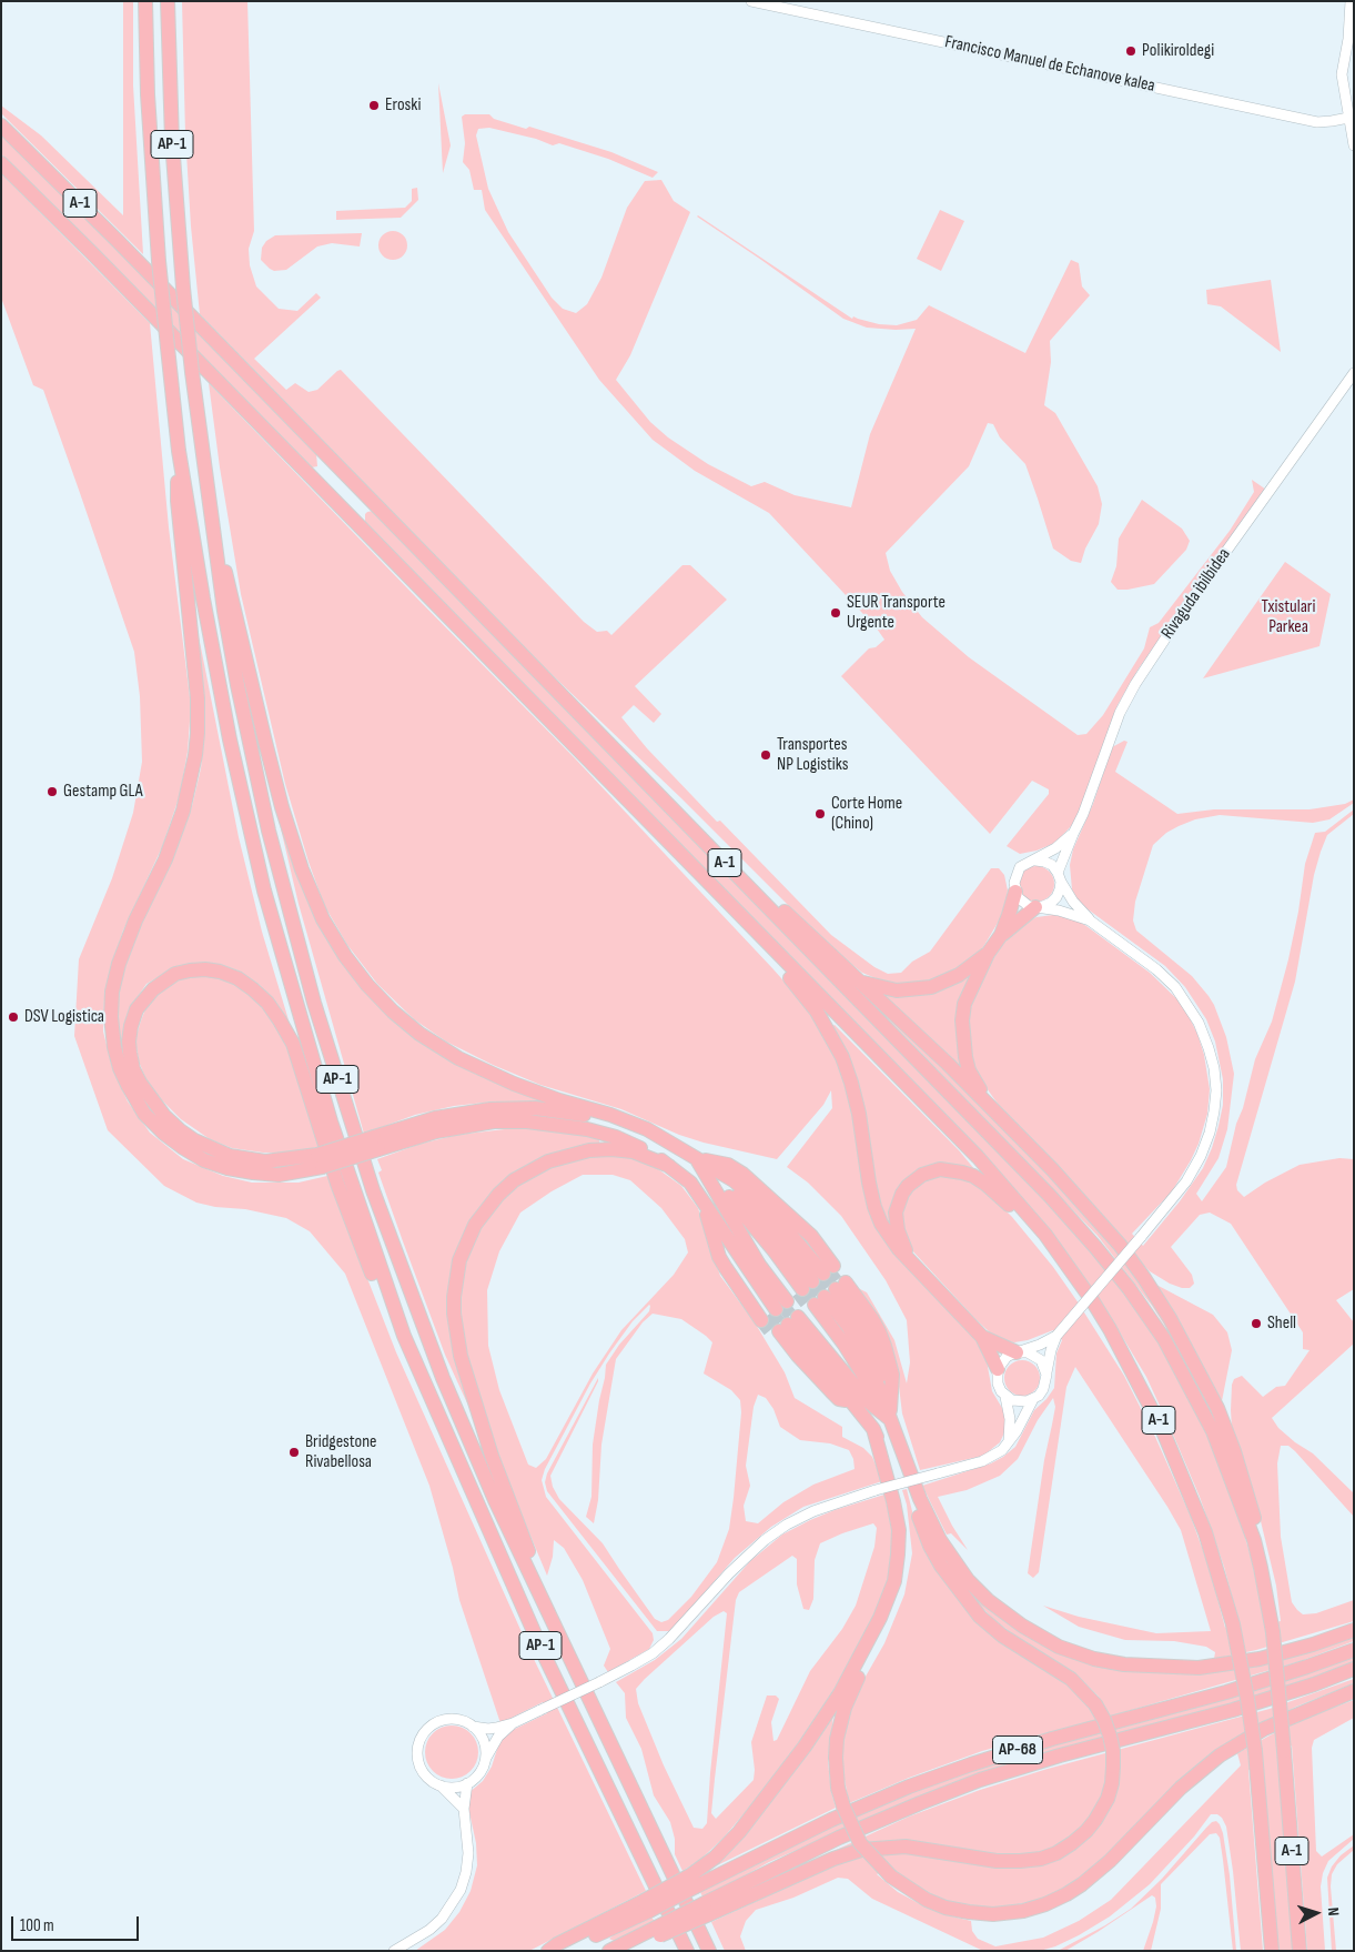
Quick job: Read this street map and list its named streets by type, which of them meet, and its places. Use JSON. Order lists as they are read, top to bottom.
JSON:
{
  "streets": {
    "highway": ["AP-1", "A-1", "AP-68"],
    "street": ["Francisco Manuel de Echanove kalea", "Rivaguda ibilbidea"]
  },
  "parks": ["Txistulari Parkea"],
  "places": [
    "Polikiroldegi",
    "Eroski",
    "SEUR Transporte Urgente",
    "Transportes NP Logistiks",
    "Gestamp GLA",
    "Corte Home (Chino)",
    "DSV Logistica",
    "Shell",
    "Bridgestone Rivabellosa"
  ],
  "scale_bar": "100 m",
  "north": "right"
}
